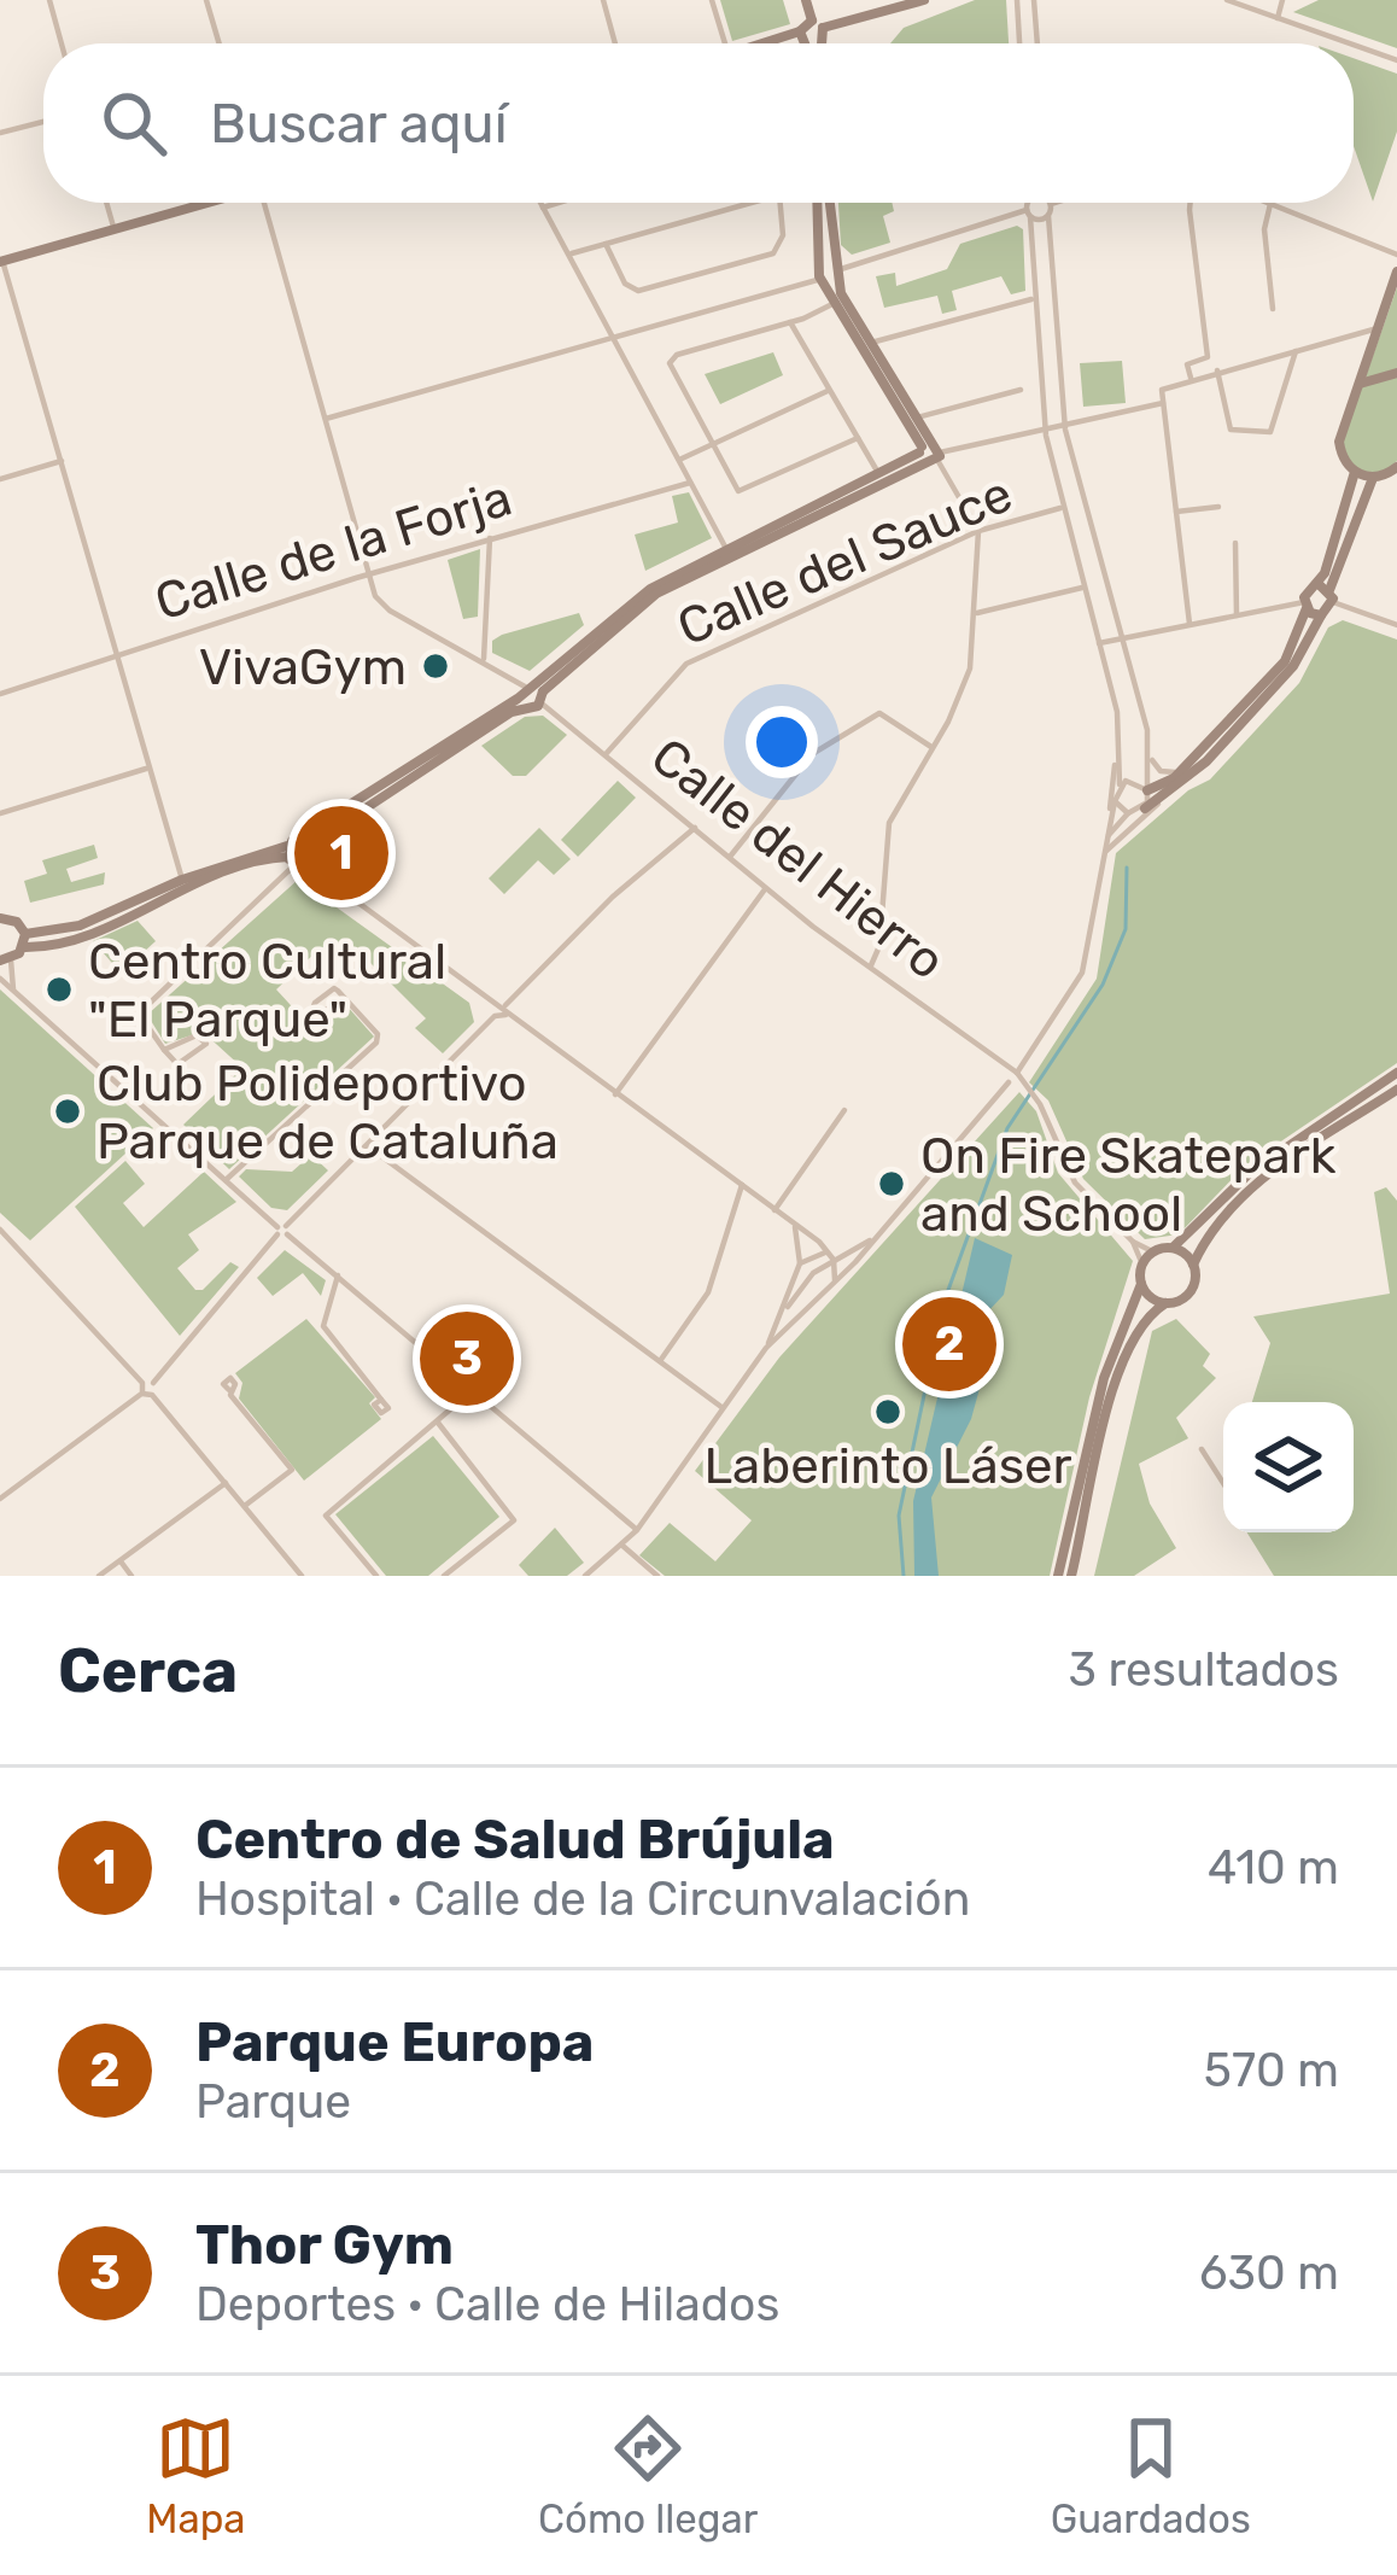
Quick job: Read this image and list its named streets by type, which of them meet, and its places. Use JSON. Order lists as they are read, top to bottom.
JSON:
{
  "streets": {
    "street": ["Calle de la Forja", "Calle del Sauce", "Calle del Hierro"]
  },
  "crossings": [
    ["Calle de la Forja", "Calle del Hierro"],
    ["Calle del Sauce", "Calle del Hierro"]
  ],
  "places": [
    "VivaGym",
    "Centro Cultural \"El Parque\"",
    "Club Polideportivo Parque de Cataluña",
    "On Fire Skatepark and School",
    "Laberinto Láser"
  ],
  "page": {
    "search": "Buscar aquí",
    "pins": ["1", "2", "3"],
    "heading": ["Cerca", "3 resultados"],
    "list": [
      {
        "mark": "1",
        "name": "Centro de Salud Brújula",
        "note": "Hospital · Calle de la Circunvalación",
        "value": "410 m"
      },
      {
        "mark": "2",
        "name": "Parque Europa",
        "note": "Parque",
        "value": "570 m"
      },
      {
        "mark": "3",
        "name": "Thor Gym",
        "note": "Deportes · Calle de Hilados",
        "value": "630 m"
      }
    ],
    "nav": ["Mapa", "Cómo llegar", "Guardados"]
  }
}
